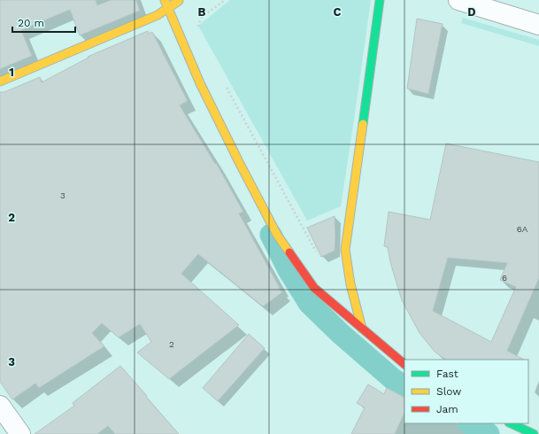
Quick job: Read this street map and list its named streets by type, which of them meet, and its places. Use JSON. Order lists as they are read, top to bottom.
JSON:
{
  "house_numbers": [
    "3",
    "6A",
    "6",
    "2"
  ],
  "legend": ["Fast", "Slow", "Jam"],
  "scale_bar": "20 m",
  "grid": {
    "columns": ["B", "C", "D"],
    "rows": ["1", "2", "3"]
  }
}
